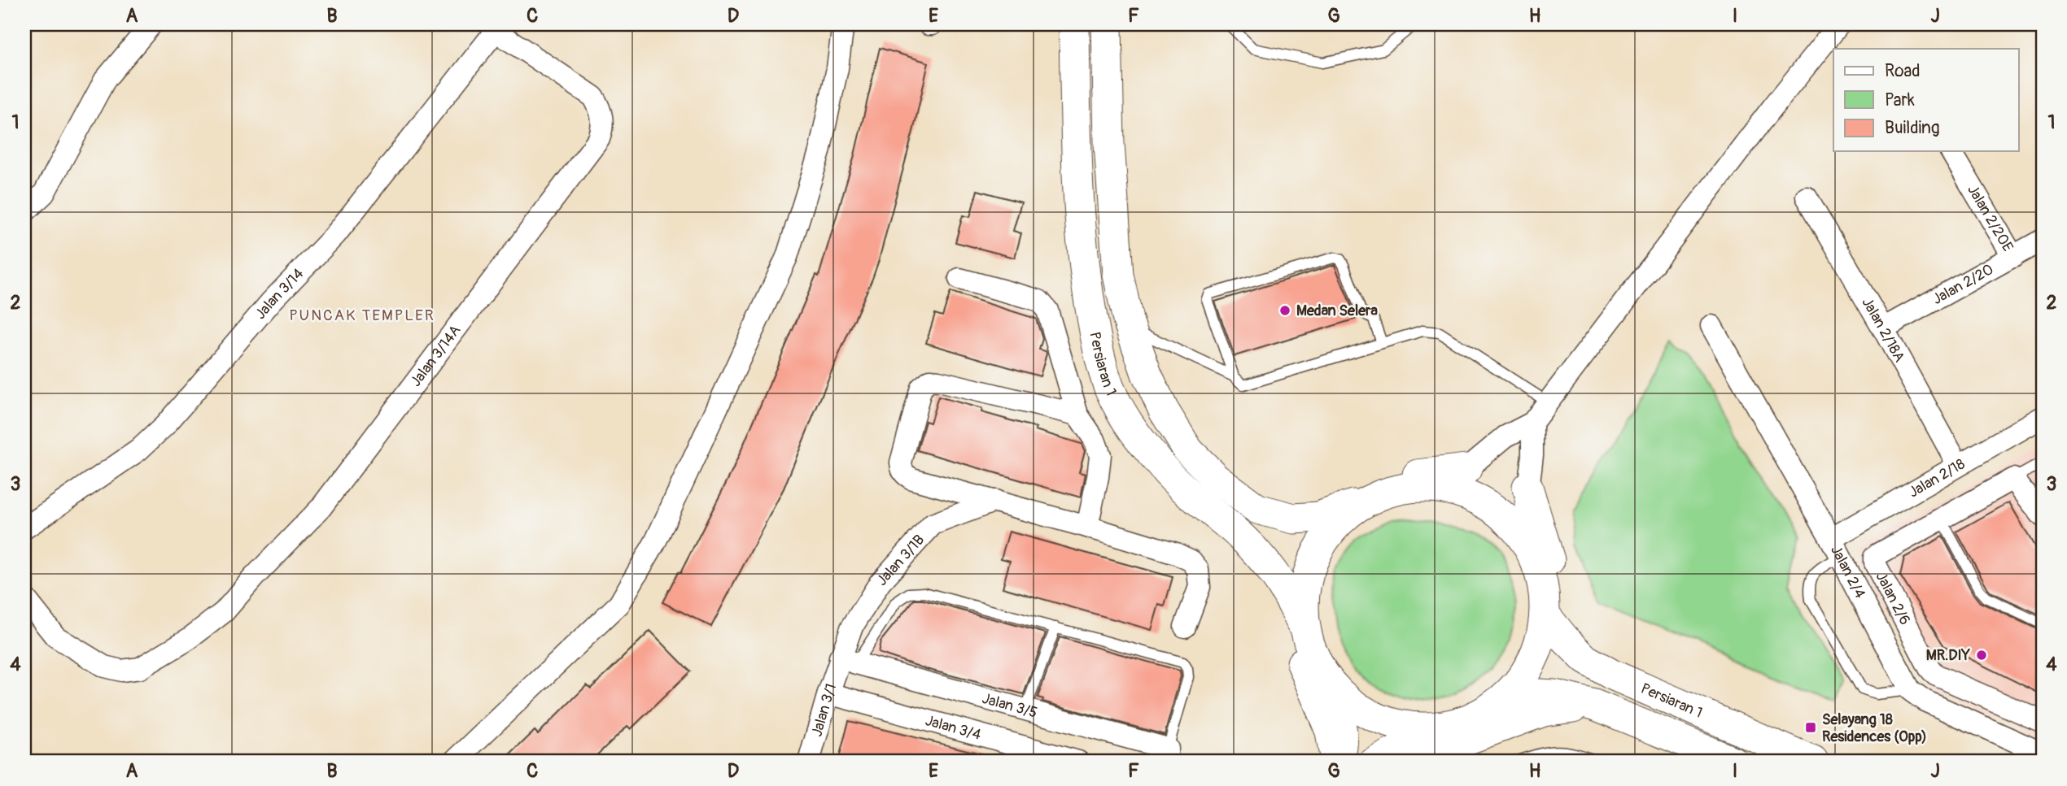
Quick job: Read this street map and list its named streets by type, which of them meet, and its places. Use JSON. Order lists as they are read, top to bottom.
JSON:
{
  "streets": {
    "main road": ["Persiaran 1"],
    "street": [
      "Jalan 2/20E",
      "Jalan 2/20",
      "Jalan 3/14",
      "Jalan 2/18A",
      "Jalan 3/14A",
      "Jalan 2/18",
      "Jalan 3/1B",
      "Jalan 2/4",
      "Jalan 2/6",
      "Jalan 3/5",
      "Jalan 3/1",
      "Jalan 3/4"
    ]
  },
  "crossings": [
    ["Jalan 2/20E", "Jalan 2/20"],
    ["Jalan 2/20", "Jalan 2/18A"],
    ["Jalan 3/14", "Jalan 3/14A"],
    ["Jalan 2/18A", "Jalan 2/18"],
    ["Jalan 2/18", "Jalan 2/4"],
    ["Jalan 3/1B", "Jalan 3/5"],
    ["Jalan 3/1B", "Jalan 3/1"],
    ["Jalan 3/5", "Jalan 3/1"],
    ["Jalan 3/1", "Jalan 3/4"]
  ],
  "districts": ["PUNCAK TEMPLER"],
  "places": {
    "other": ["Medan Selera", "MR.DIY"],
    "transit": ["Selayang 18 Residences (Opp)"]
  },
  "legend": ["Road", "Park", "Building"],
  "grid": {
    "columns": [
      "A",
      "B",
      "C",
      "D",
      "E",
      "F",
      "G",
      "H",
      "I",
      "J"
    ],
    "rows": [
      "1",
      "2",
      "3",
      "4"
    ]
  }
}
